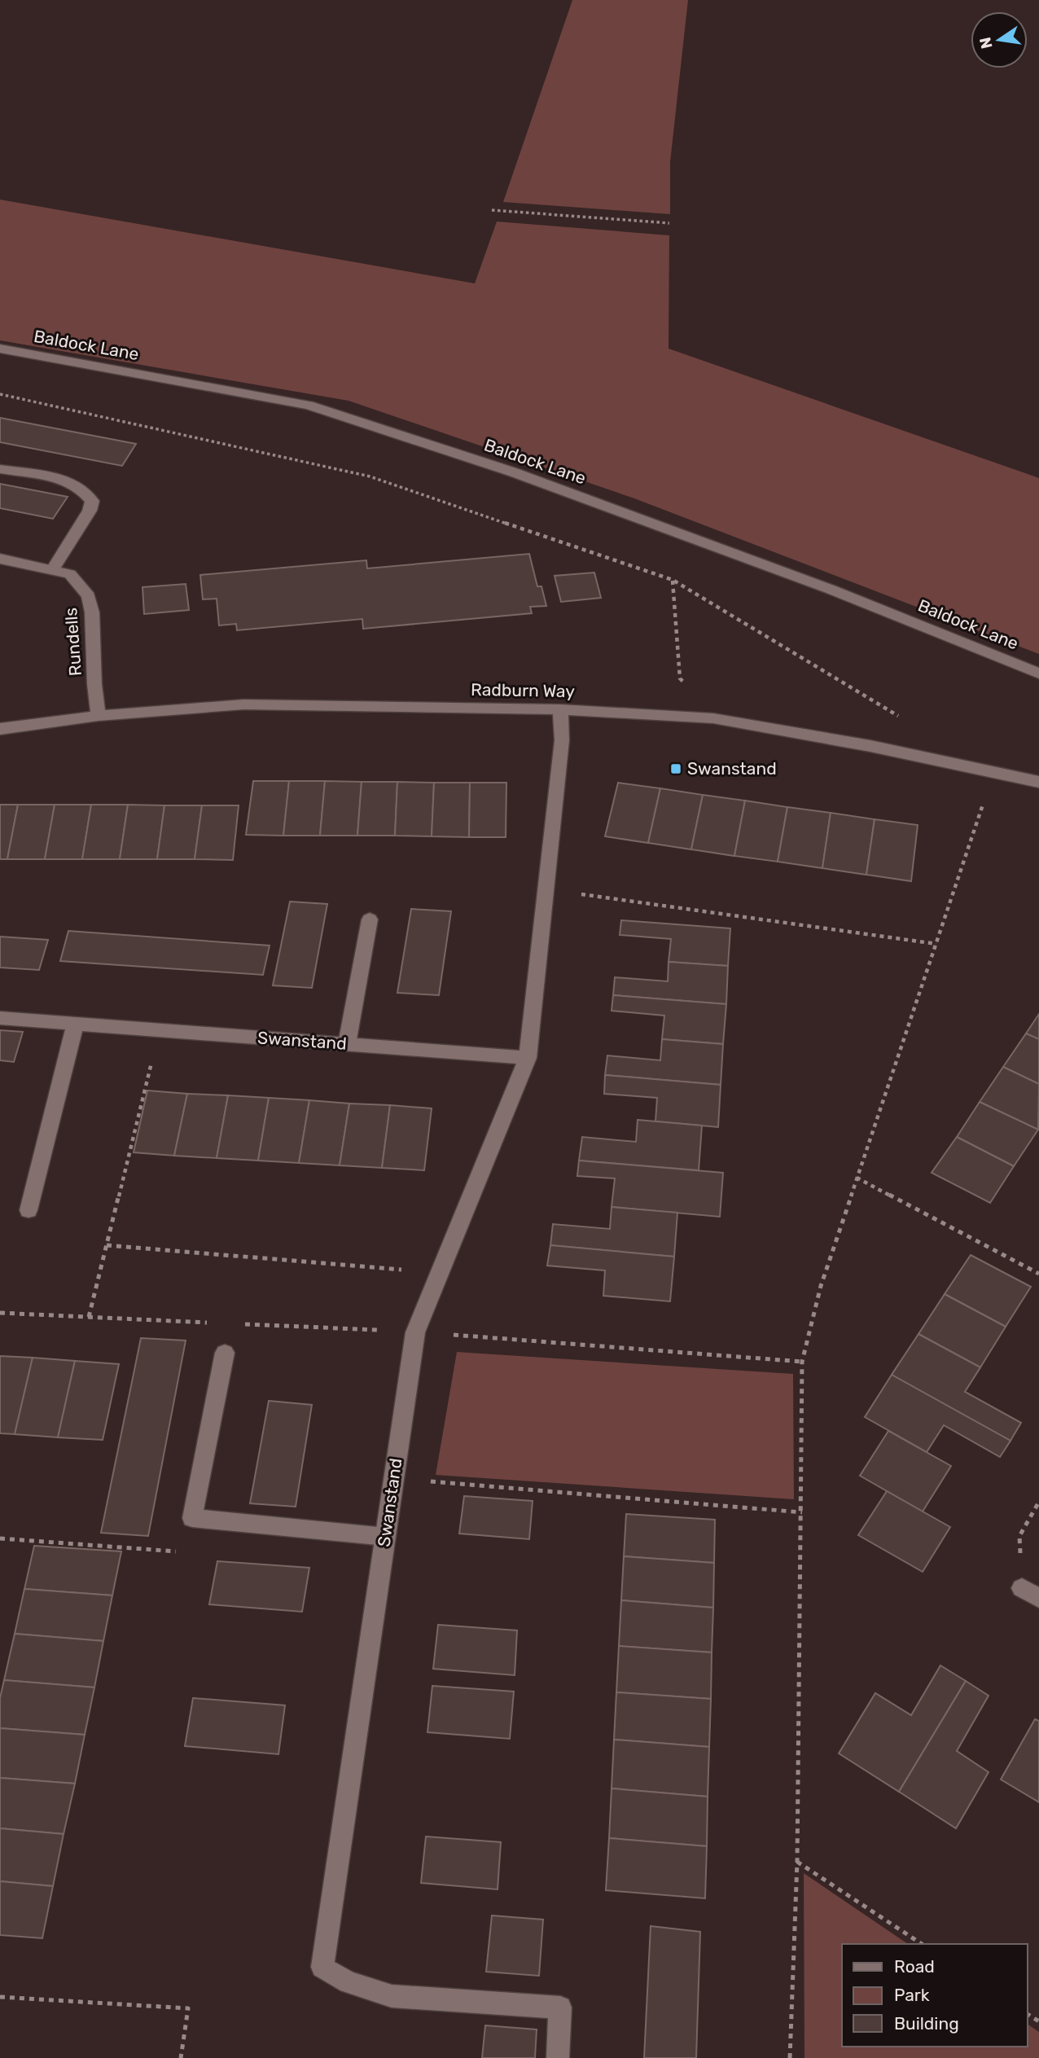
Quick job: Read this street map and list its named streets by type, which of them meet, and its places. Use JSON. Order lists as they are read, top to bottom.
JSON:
{
  "streets": {
    "street": [
      "Baldock Lane",
      "Rundells",
      "Radburn Way",
      "Swanstand"
    ]
  },
  "crossings": [
    ["Rundells", "Radburn Way"],
    ["Radburn Way", "Swanstand"]
  ],
  "places": {
    "transit": ["Swanstand"]
  },
  "legend": ["Road", "Park", "Building"],
  "north": "left"
}
